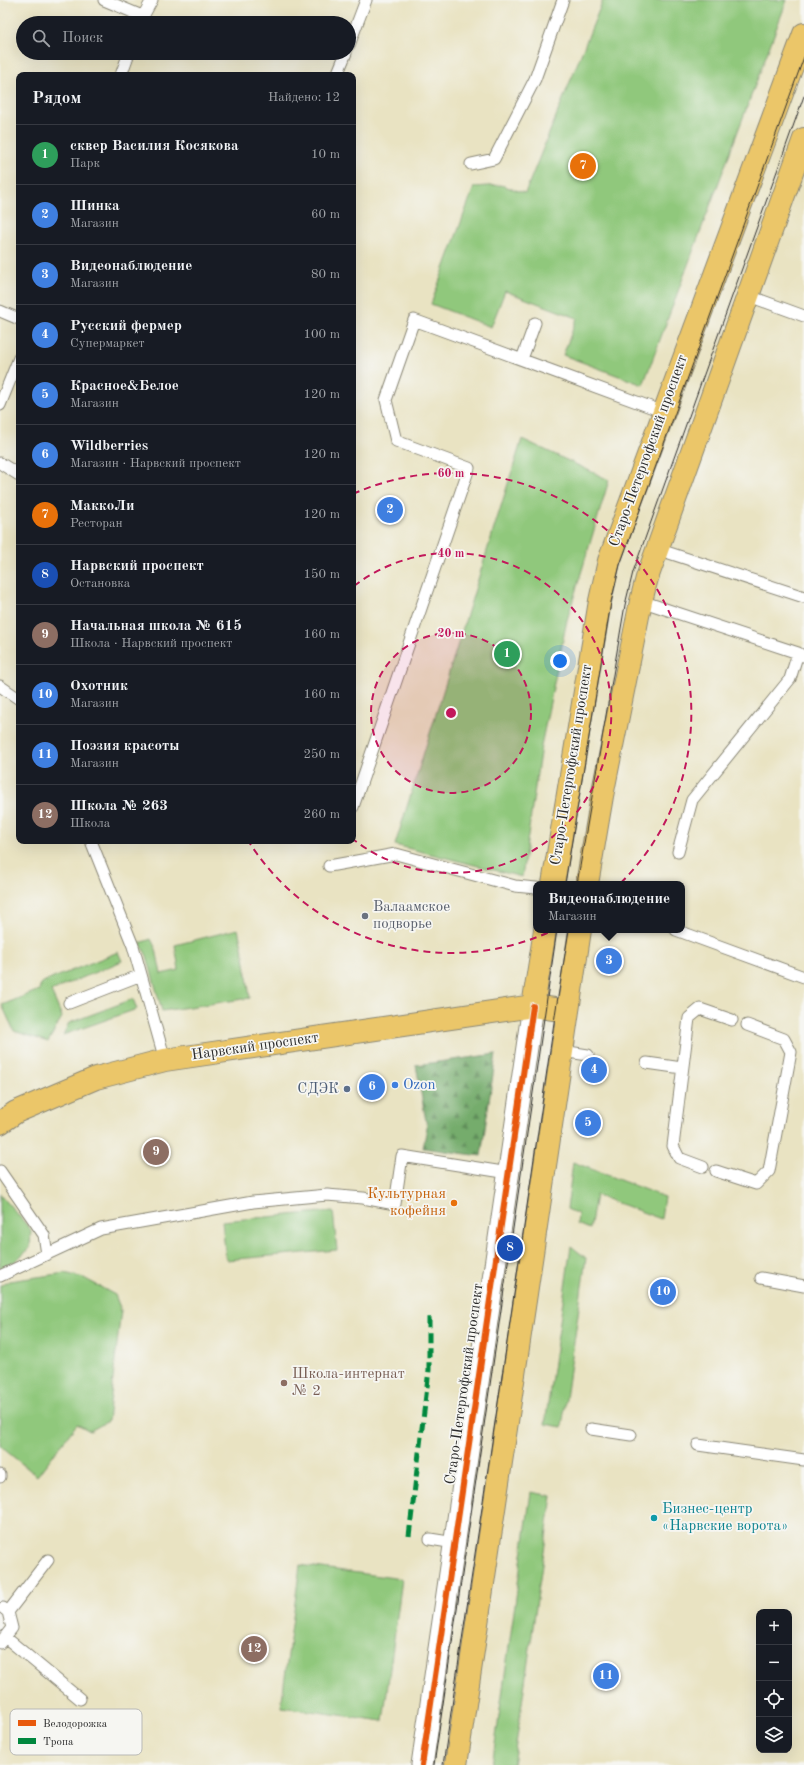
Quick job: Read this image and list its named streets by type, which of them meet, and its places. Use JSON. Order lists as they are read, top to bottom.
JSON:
{
  "streets": {
    "main road": ["Старо-Петергофский проспект", "Нарвский проспект"]
  },
  "crossings": [
    ["Старо-Петергофский проспект", "Нарвский проспект"]
  ],
  "places": [
    "Валаамское подворье",
    "Ozon",
    "СДЭК",
    "Культурная кофейня",
    "Школа-интернат № 2",
    "Бизнес-центр «Нарвские ворота»"
  ],
  "legend": ["Велодорожка", "Тропа"],
  "page": {
    "search": "Поиск",
    "heading": ["Рядом", "Найдено: 12"],
    "list": [
      {
        "mark": "1",
        "name": "сквер Василия Косякова",
        "note": "Парк",
        "value": "10 m"
      },
      {
        "mark": "2",
        "name": "Шинка",
        "note": "Магазин",
        "value": "60 m"
      },
      {
        "mark": "3",
        "name": "Видеонаблюдение",
        "note": "Магазин",
        "value": "80 m"
      },
      {
        "mark": "4",
        "name": "Русский фермер",
        "note": "Супермаркет",
        "value": "100 m"
      },
      {
        "mark": "5",
        "name": "Красное&Белое",
        "note": "Магазин",
        "value": "120 m"
      },
      {
        "mark": "6",
        "name": "Wildberries",
        "note": "Магазин · Нарвский проспект",
        "value": "120 m"
      },
      {
        "mark": "7",
        "name": "МаккоЛи",
        "note": "Ресторан",
        "value": "120 m"
      },
      {
        "mark": "8",
        "name": "Нарвский проспект",
        "note": "Остановка",
        "value": "150 m"
      },
      {
        "mark": "9",
        "name": "Начальная школа № 615",
        "note": "Школа · Нарвский проспект",
        "value": "160 m"
      },
      {
        "mark": "10",
        "name": "Охотник",
        "note": "Магазин",
        "value": "160 m"
      },
      {
        "mark": "11",
        "name": "Поэзия красоты",
        "note": "Магазин",
        "value": "250 m"
      },
      {
        "mark": "12",
        "name": "Школа № 263",
        "note": "Школа",
        "value": "260 m"
      }
    ],
    "pins": [
      "7",
      "2",
      "1",
      "3",
      "4",
      "6",
      "5",
      "9",
      "8",
      "10",
      "12",
      "11"
    ],
    "popup": ["Видеонаблюдение", "Магазин"],
    "map_buttons": ["+", "−"]
  },
  "rings": ["60 m", "40 m", "20 m"]
}
